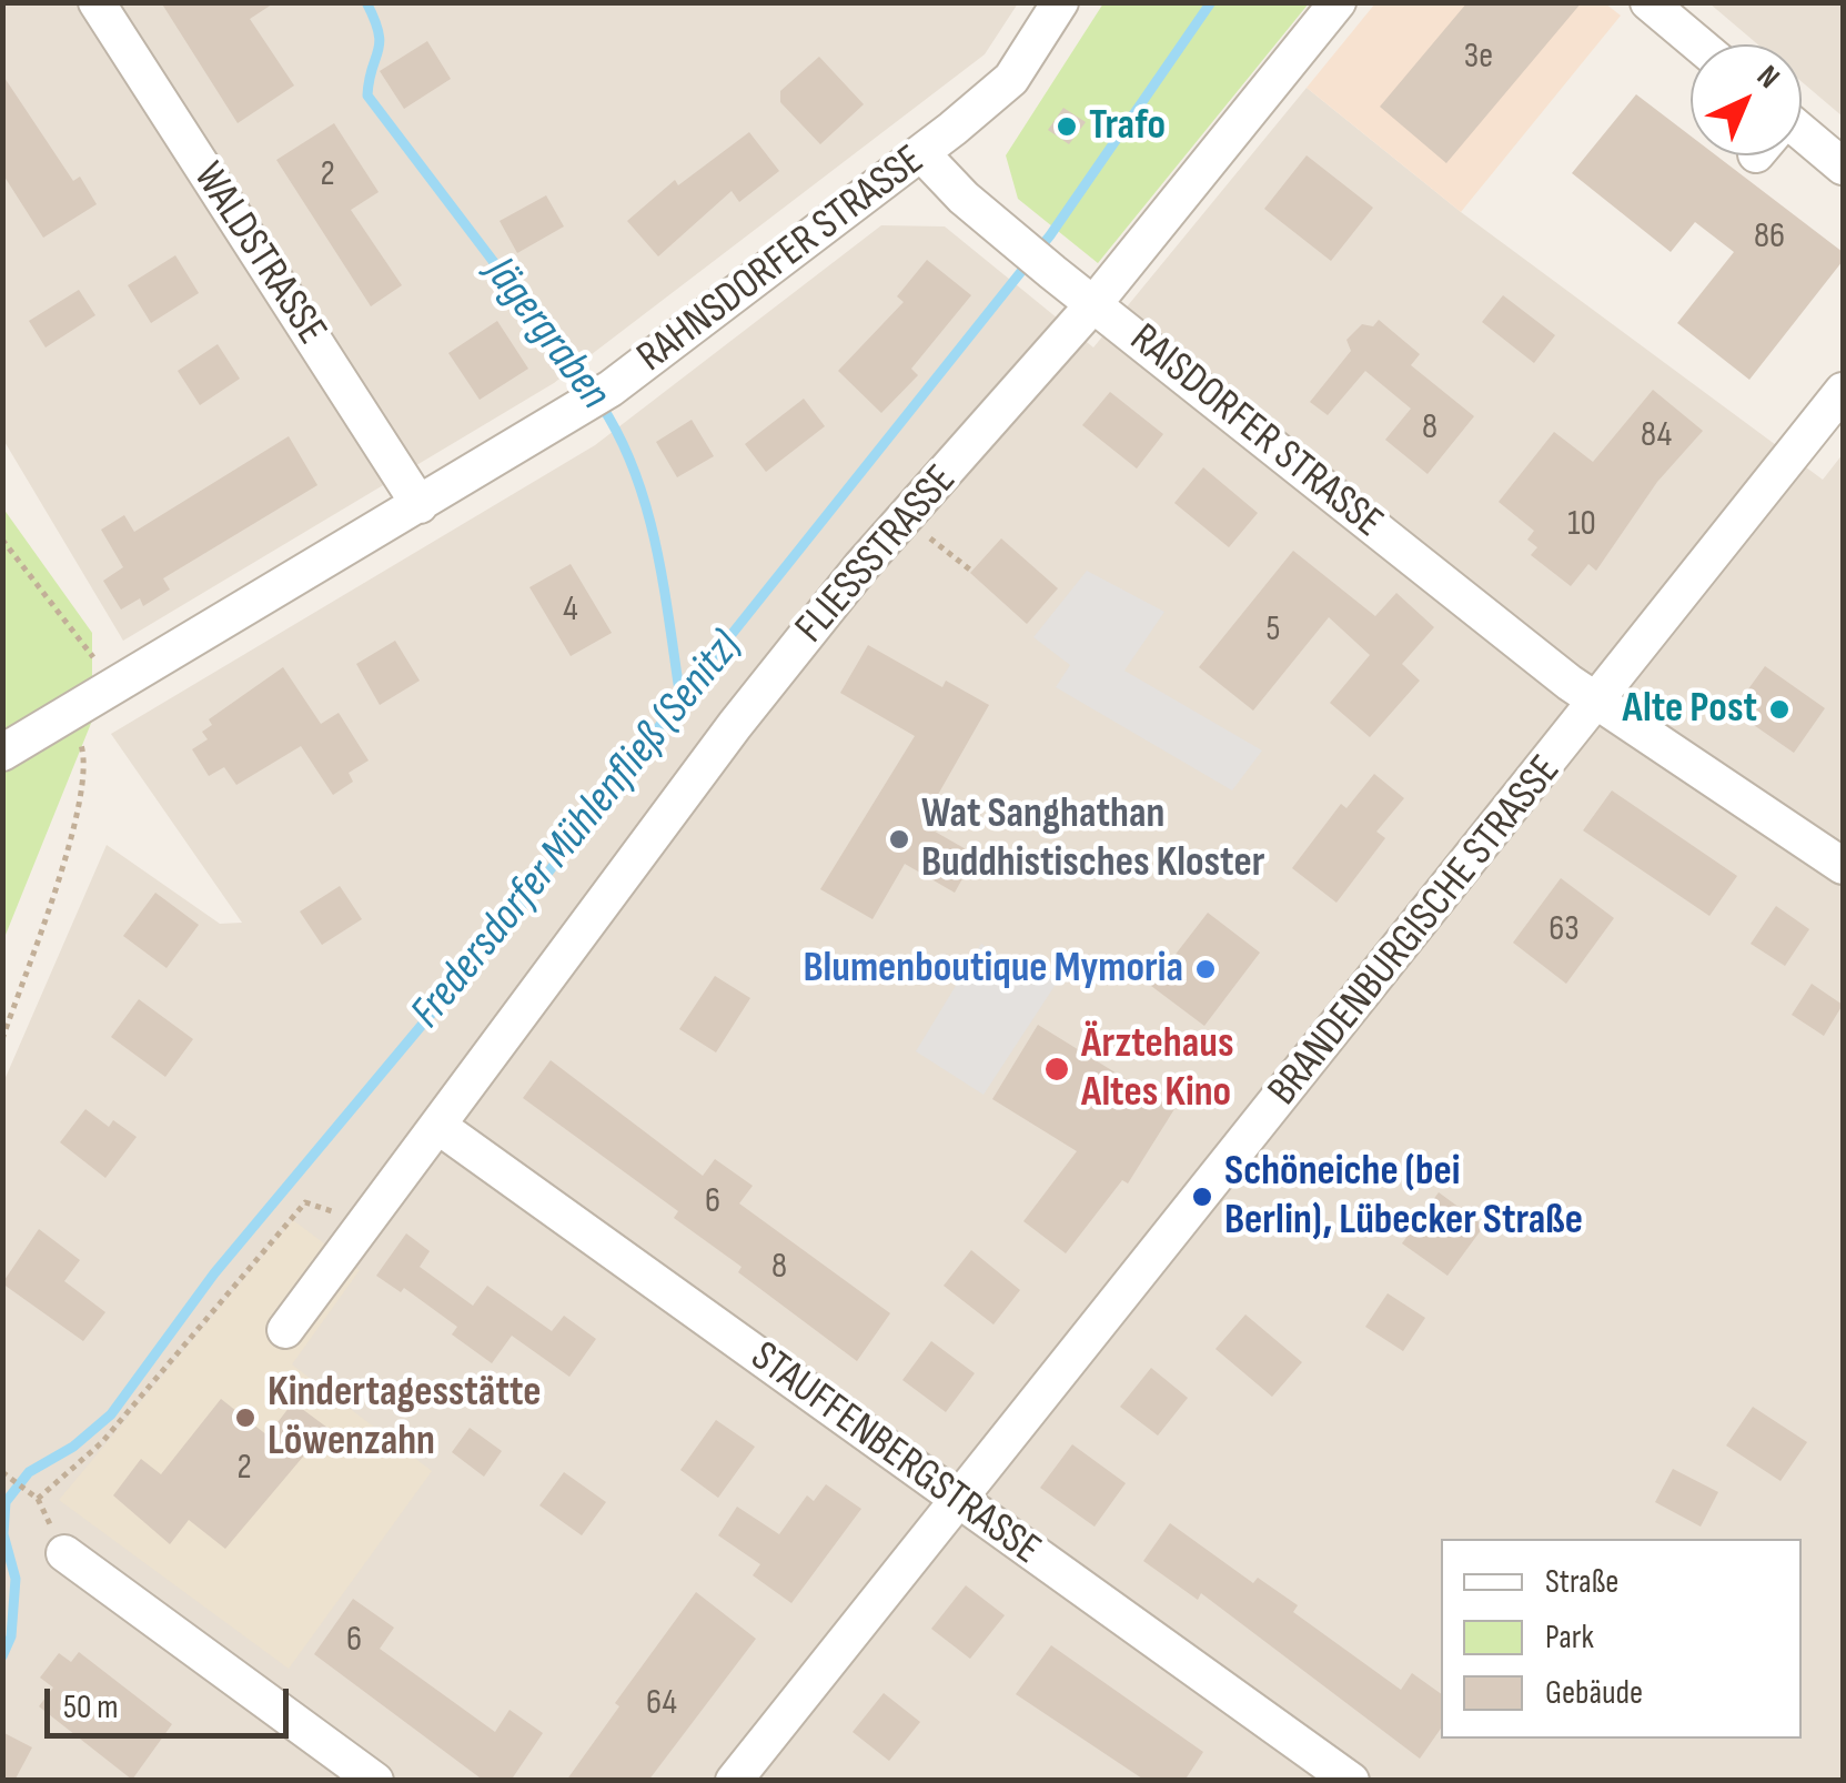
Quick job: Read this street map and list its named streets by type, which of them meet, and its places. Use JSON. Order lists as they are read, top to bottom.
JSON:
{
  "streets": {
    "street": [
      "WALDSTRASSE",
      "RAHNSDORFER STRASSE",
      "RAISDORFER STRASSE",
      "FLIESSSTRASSE",
      "BRANDENBURGISCHE STRASSE",
      "STAUFFENBERGSTRASSE"
    ]
  },
  "crossings": [
    ["WALDSTRASSE", "RAHNSDORFER STRASSE"],
    ["RAHNSDORFER STRASSE", "RAISDORFER STRASSE"],
    ["RAISDORFER STRASSE", "FLIESSSTRASSE"],
    ["RAISDORFER STRASSE", "BRANDENBURGISCHE STRASSE"],
    ["FLIESSSTRASSE", "STAUFFENBERGSTRASSE"],
    ["BRANDENBURGISCHE STRASSE", "STAUFFENBERGSTRASSE"]
  ],
  "water": ["Jägergraben", "Fredersdorfer Mühlenfließ (Senitz)"],
  "places": [
    "Trafo",
    "Alte Post",
    "Wat Sanghathan Buddhistisches Kloster",
    "Blumenboutique Mymoria",
    "Ärztehaus Altes Kino",
    "Schöneiche (bei Berlin), Lübecker Straße",
    "Kindertagesstätte Löwenzahn"
  ],
  "house_numbers": [
    "3e",
    "2",
    "86",
    "8",
    "84",
    "10",
    "4",
    "5",
    "63",
    "6",
    "8",
    "2",
    "6",
    "64"
  ],
  "legend": ["Straße", "Park", "Gebäude"],
  "scale_bar": "50 m",
  "north": "top right"
}
